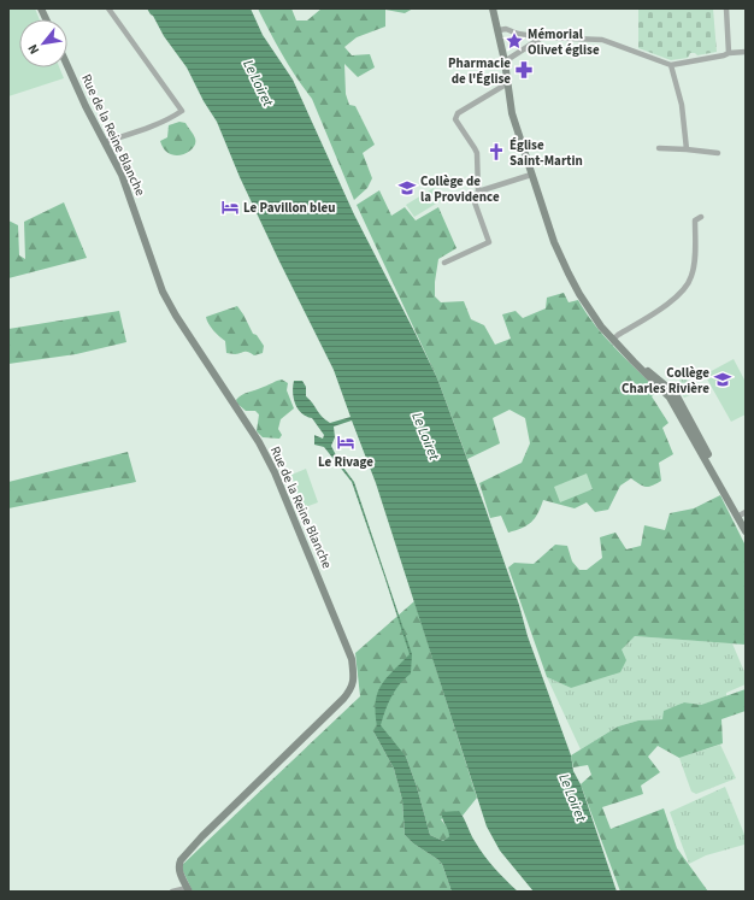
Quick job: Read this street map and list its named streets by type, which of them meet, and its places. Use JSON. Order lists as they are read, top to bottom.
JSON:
{
  "streets": {
    "street": ["Rue de la Reine Blanche"]
  },
  "water": ["Le Loiret"],
  "places": {
    "place": ["Mémorial Olivet église"],
    "pharmacy": ["Pharmacie de l'Église"],
    "church": ["Église Saint-Martin"],
    "school or university": ["Collège de la Providence", "Collège Charles Rivière"],
    "hotel": ["Le Pavillon bleu", "Le Rivage"]
  },
  "north": "bottom left"
}
